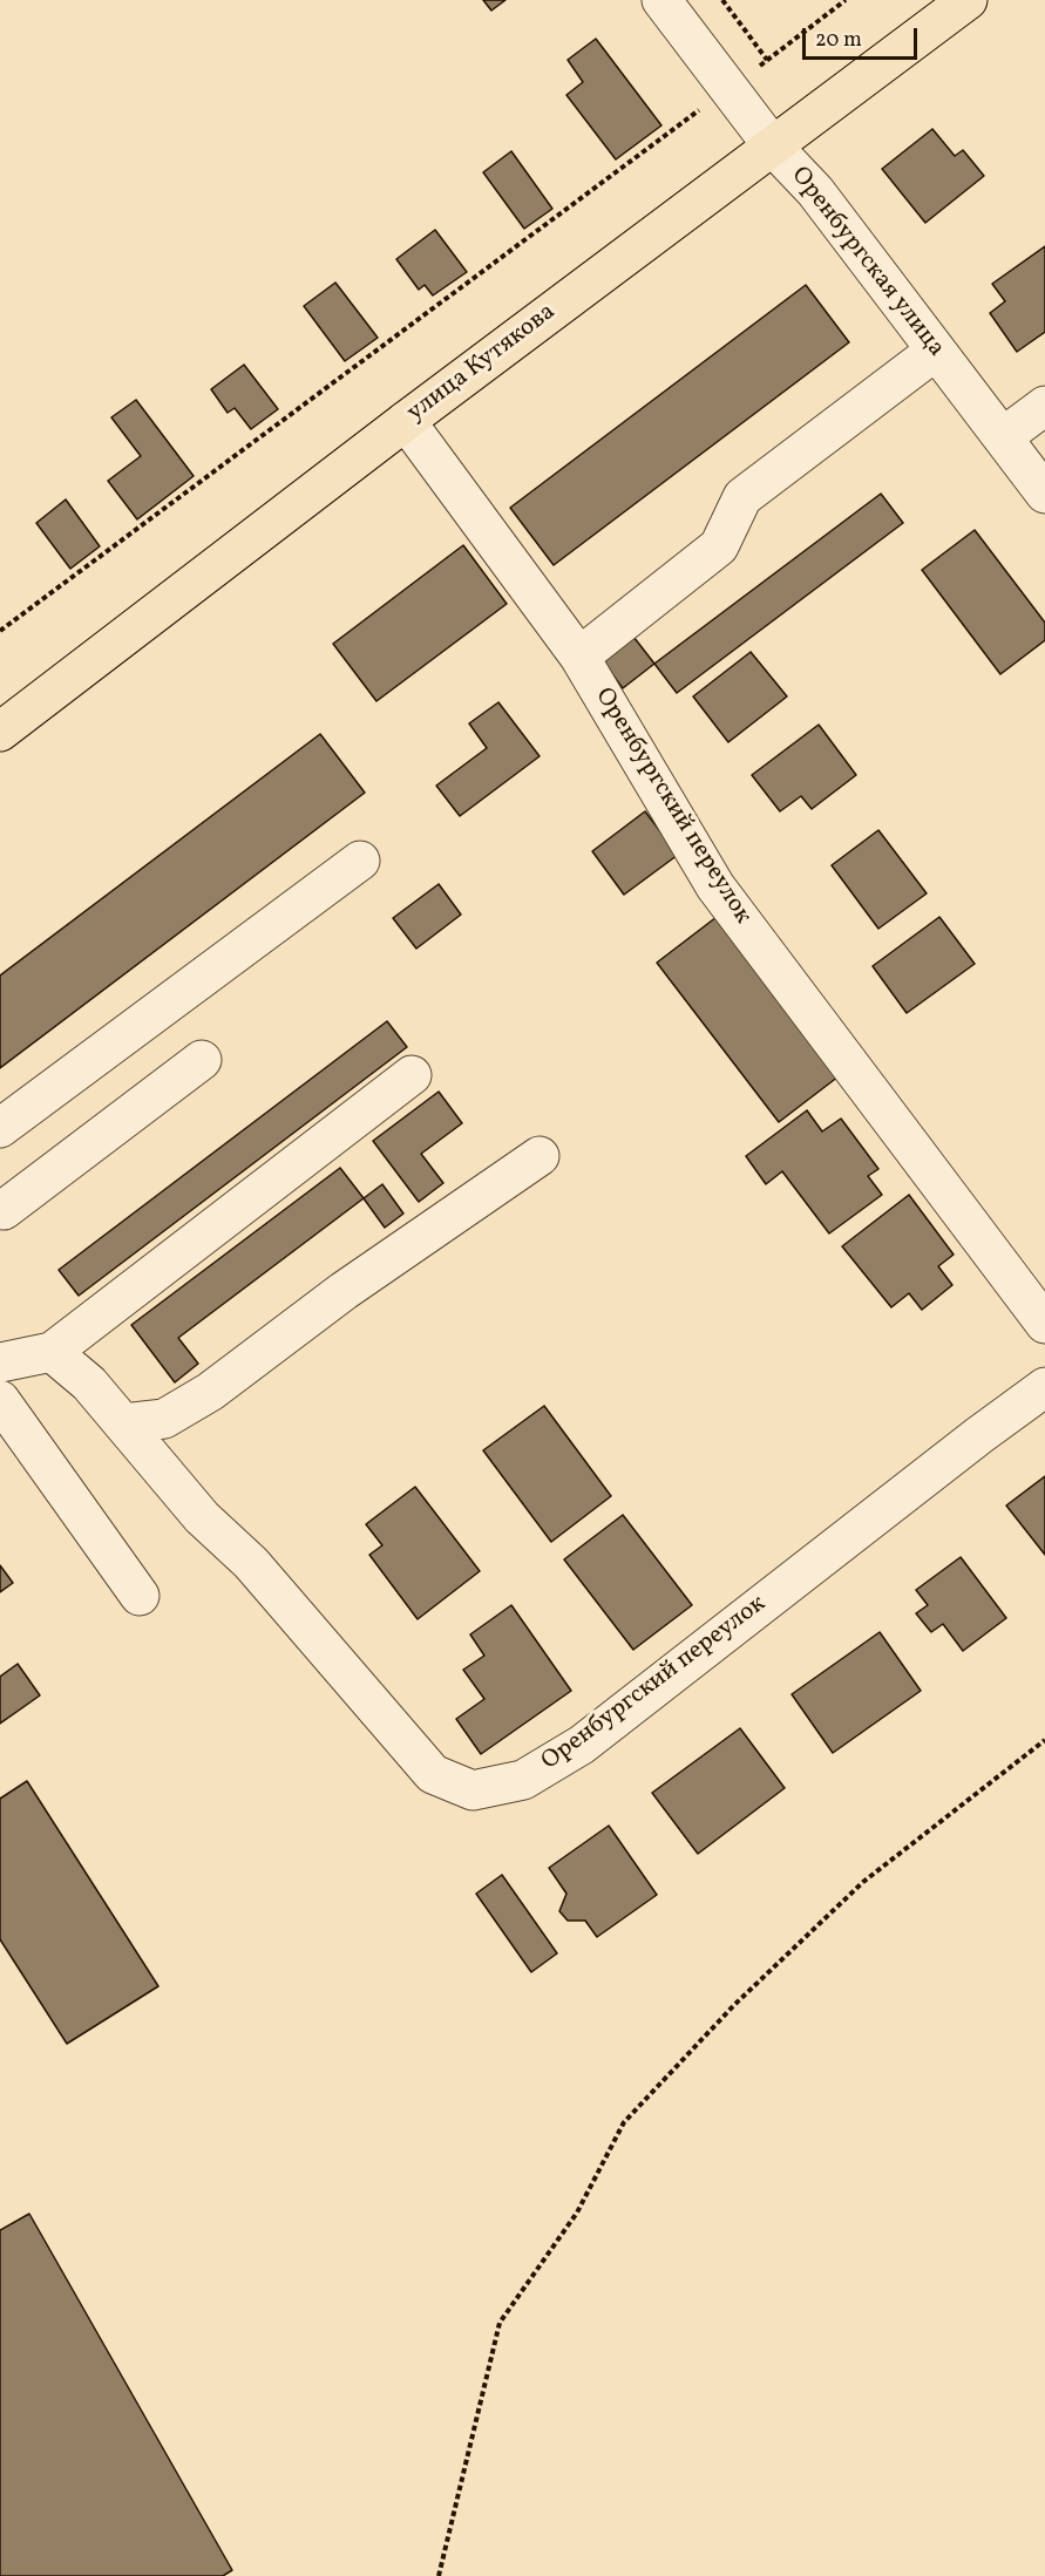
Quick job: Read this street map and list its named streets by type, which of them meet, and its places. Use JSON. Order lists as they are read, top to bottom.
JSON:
{
  "streets": {
    "main road": ["улица Кутякова"],
    "street": ["Оренбургская улица", "Оренбургский переулок"]
  },
  "crossings": [
    ["Оренбургская улица", "улица Кутякова"],
    ["улица Кутякова", "Оренбургский переулок"]
  ],
  "scale_bar": "20 m"
}
